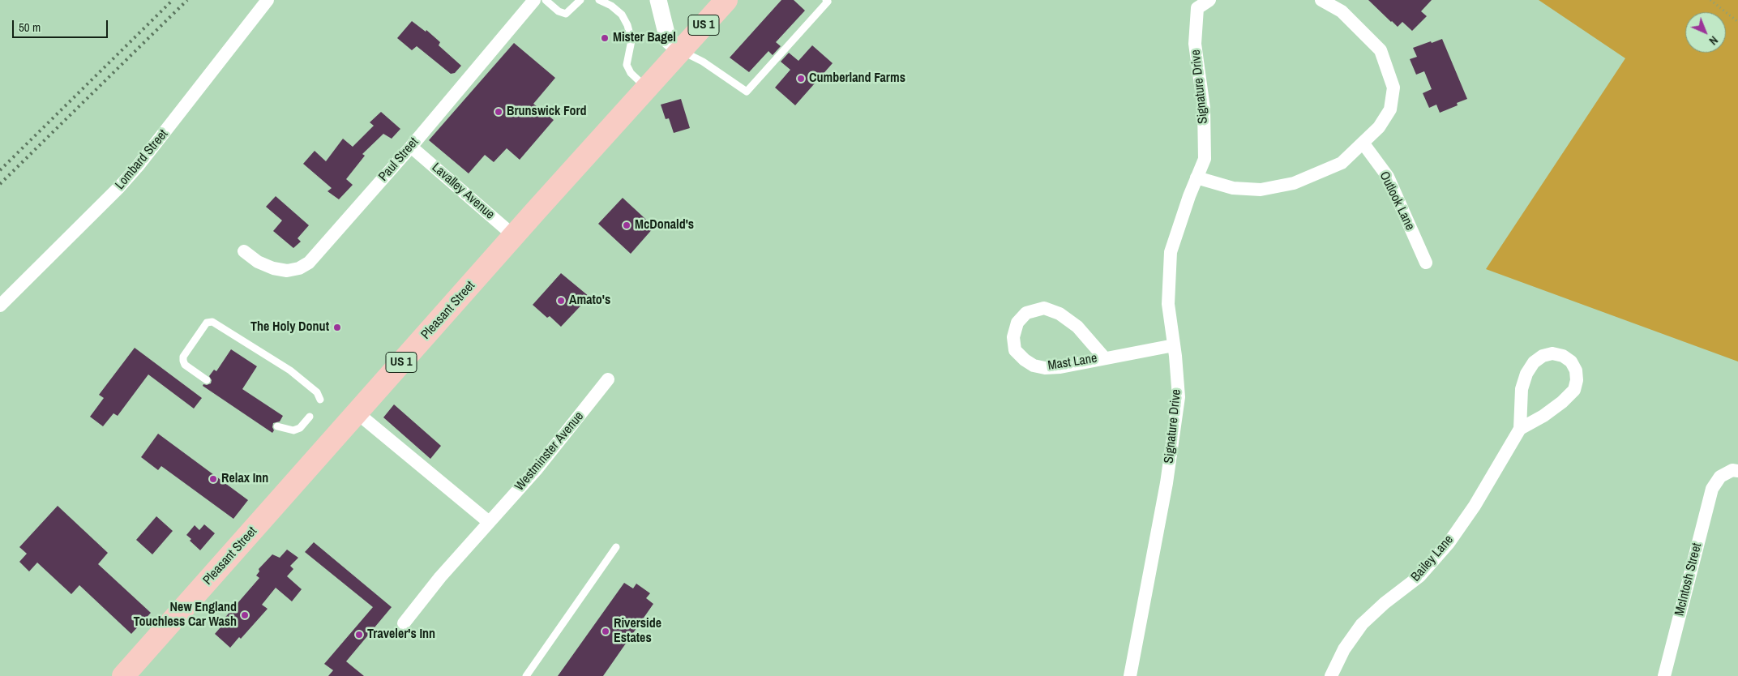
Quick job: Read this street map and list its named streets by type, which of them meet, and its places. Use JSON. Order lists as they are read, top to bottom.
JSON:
{
  "streets": {
    "highway": ["US 1", "Pleasant Street"],
    "street": [
      "Signature Drive",
      "Lombard Street",
      "Paul Street",
      "Lavalley Avenue",
      "Outlook Lane",
      "Mast Lane",
      "Westminster Avenue",
      "Bailey Lane",
      "McIntosh Street"
    ]
  },
  "crossings": [
    ["Signature Drive", "Mast Lane"],
    ["Paul Street", "Lavalley Avenue"],
    ["Lavalley Avenue", "Pleasant Street"]
  ],
  "places": [
    "Mister Bagel",
    "Cumberland Farms",
    "Brunswick Ford",
    "McDonald's",
    "Amato's",
    "The Holy Donut",
    "Relax Inn",
    "New England Touchless Car Wash",
    "Riverside Estates",
    "Traveler's Inn"
  ],
  "scale_bar": "50 m",
  "north": "bottom right"
}
